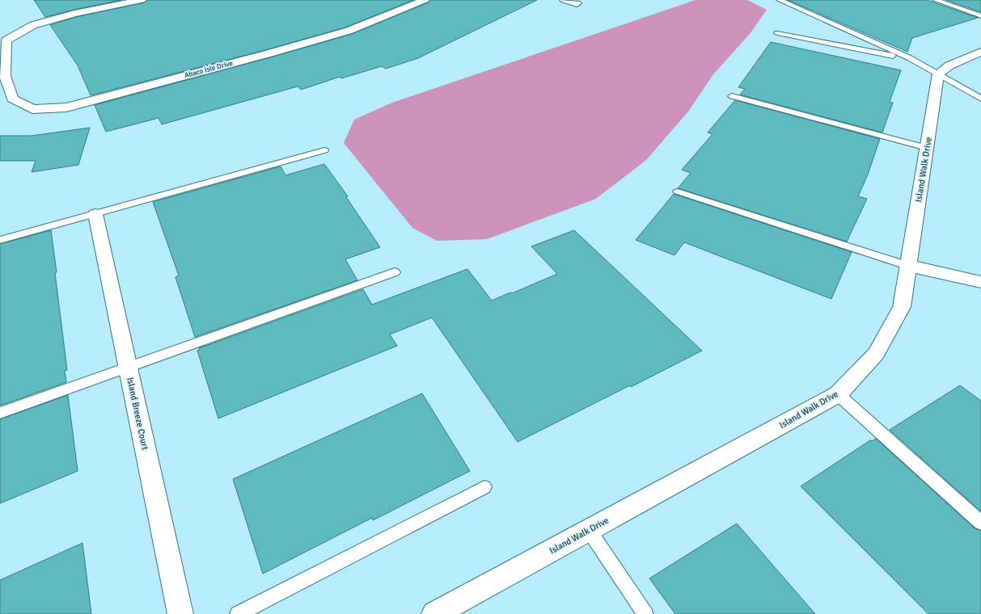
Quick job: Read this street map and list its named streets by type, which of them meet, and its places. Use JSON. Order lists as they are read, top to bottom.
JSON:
{
  "streets": {
    "street": ["Abaco Isle Drive", "Island Walk Drive", "Island Breeze Court"]
  }
}
